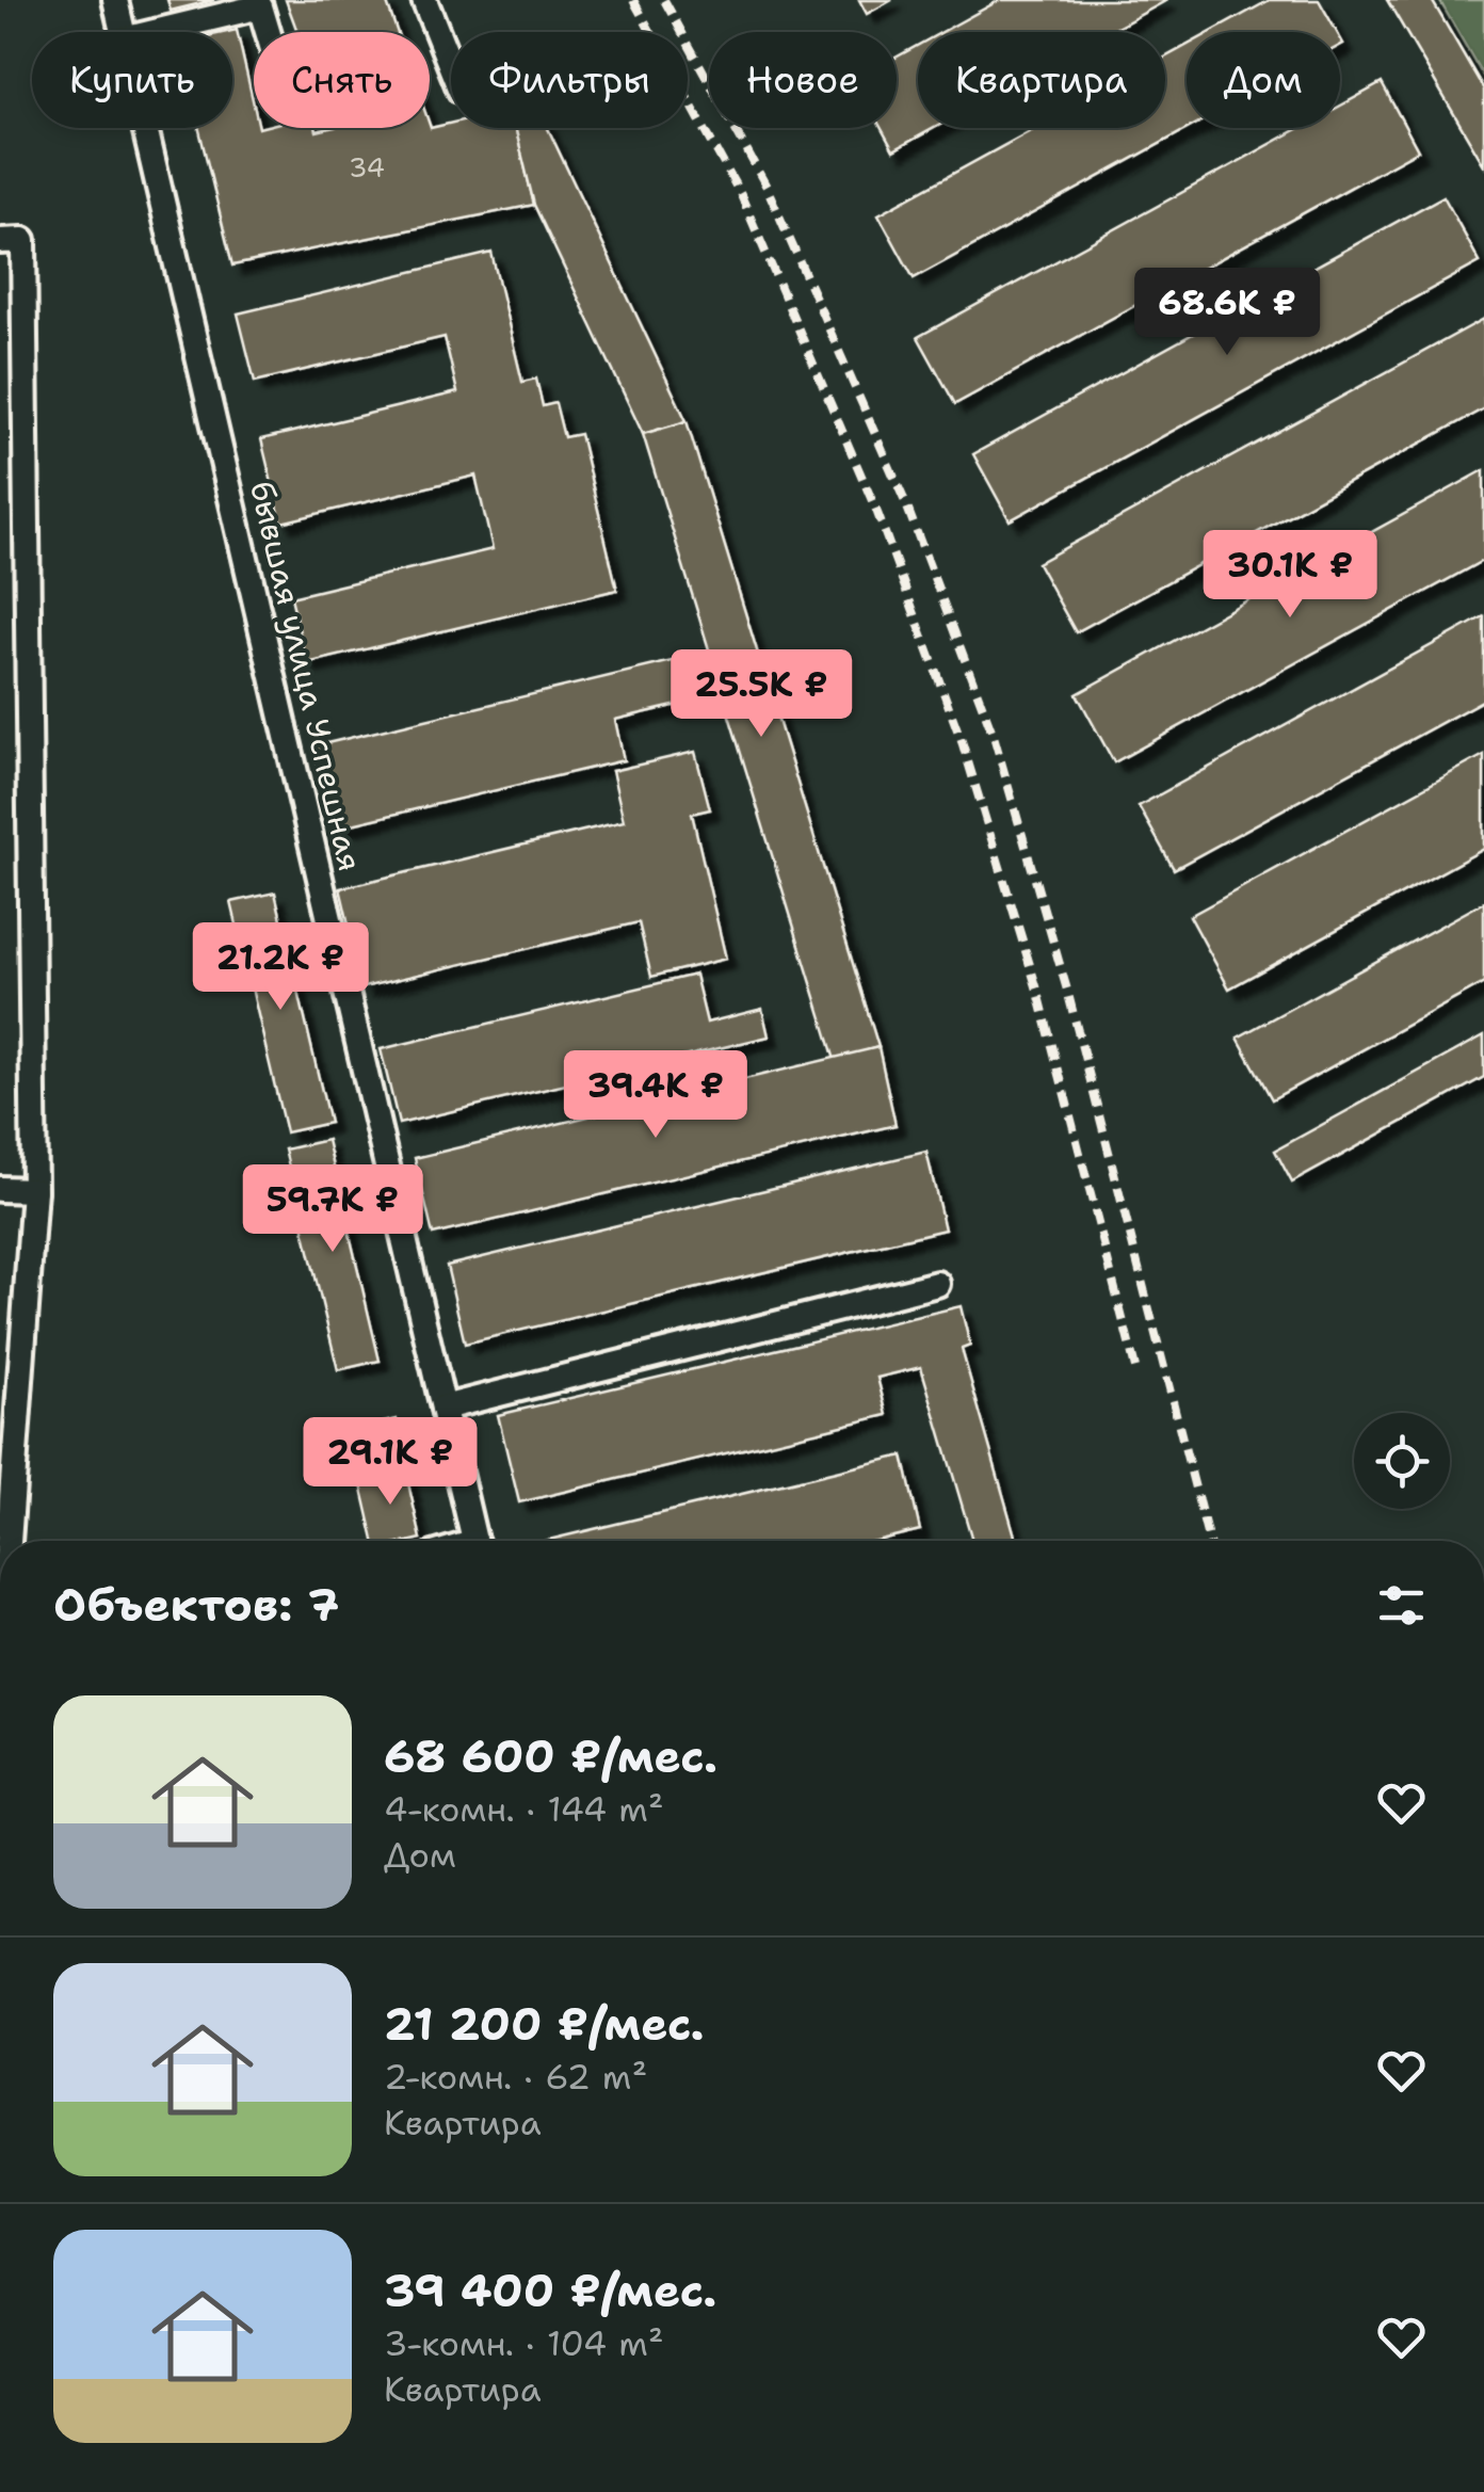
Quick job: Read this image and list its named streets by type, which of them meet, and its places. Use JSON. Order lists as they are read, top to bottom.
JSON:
{
  "streets": {
    "lane": ["бывшая улица Успешная"]
  },
  "house_numbers": ["34"],
  "page": {
    "chip": [
      "Купить",
      "Снять",
      "Фильтры",
      "Новое",
      "Квартира",
      "Дом"
    ],
    "price": [
      "68.6K ₽",
      "30.1K ₽",
      "25.5K ₽",
      "21.2K ₽",
      "39.4K ₽",
      "59.7K ₽",
      "29.1K ₽"
    ],
    "heading": "Объектов: 7",
    "list": [
      {
        "name": "68 600 ₽/мес.",
        "note": "4-комн. · 144 m² · Дом"
      },
      {
        "name": "21 200 ₽/мес.",
        "note": "2-комн. · 62 m² · Квартира"
      },
      {
        "name": "39 400 ₽/мес.",
        "note": "3-комн. · 104 m² · Квартира"
      }
    ]
  }
}
